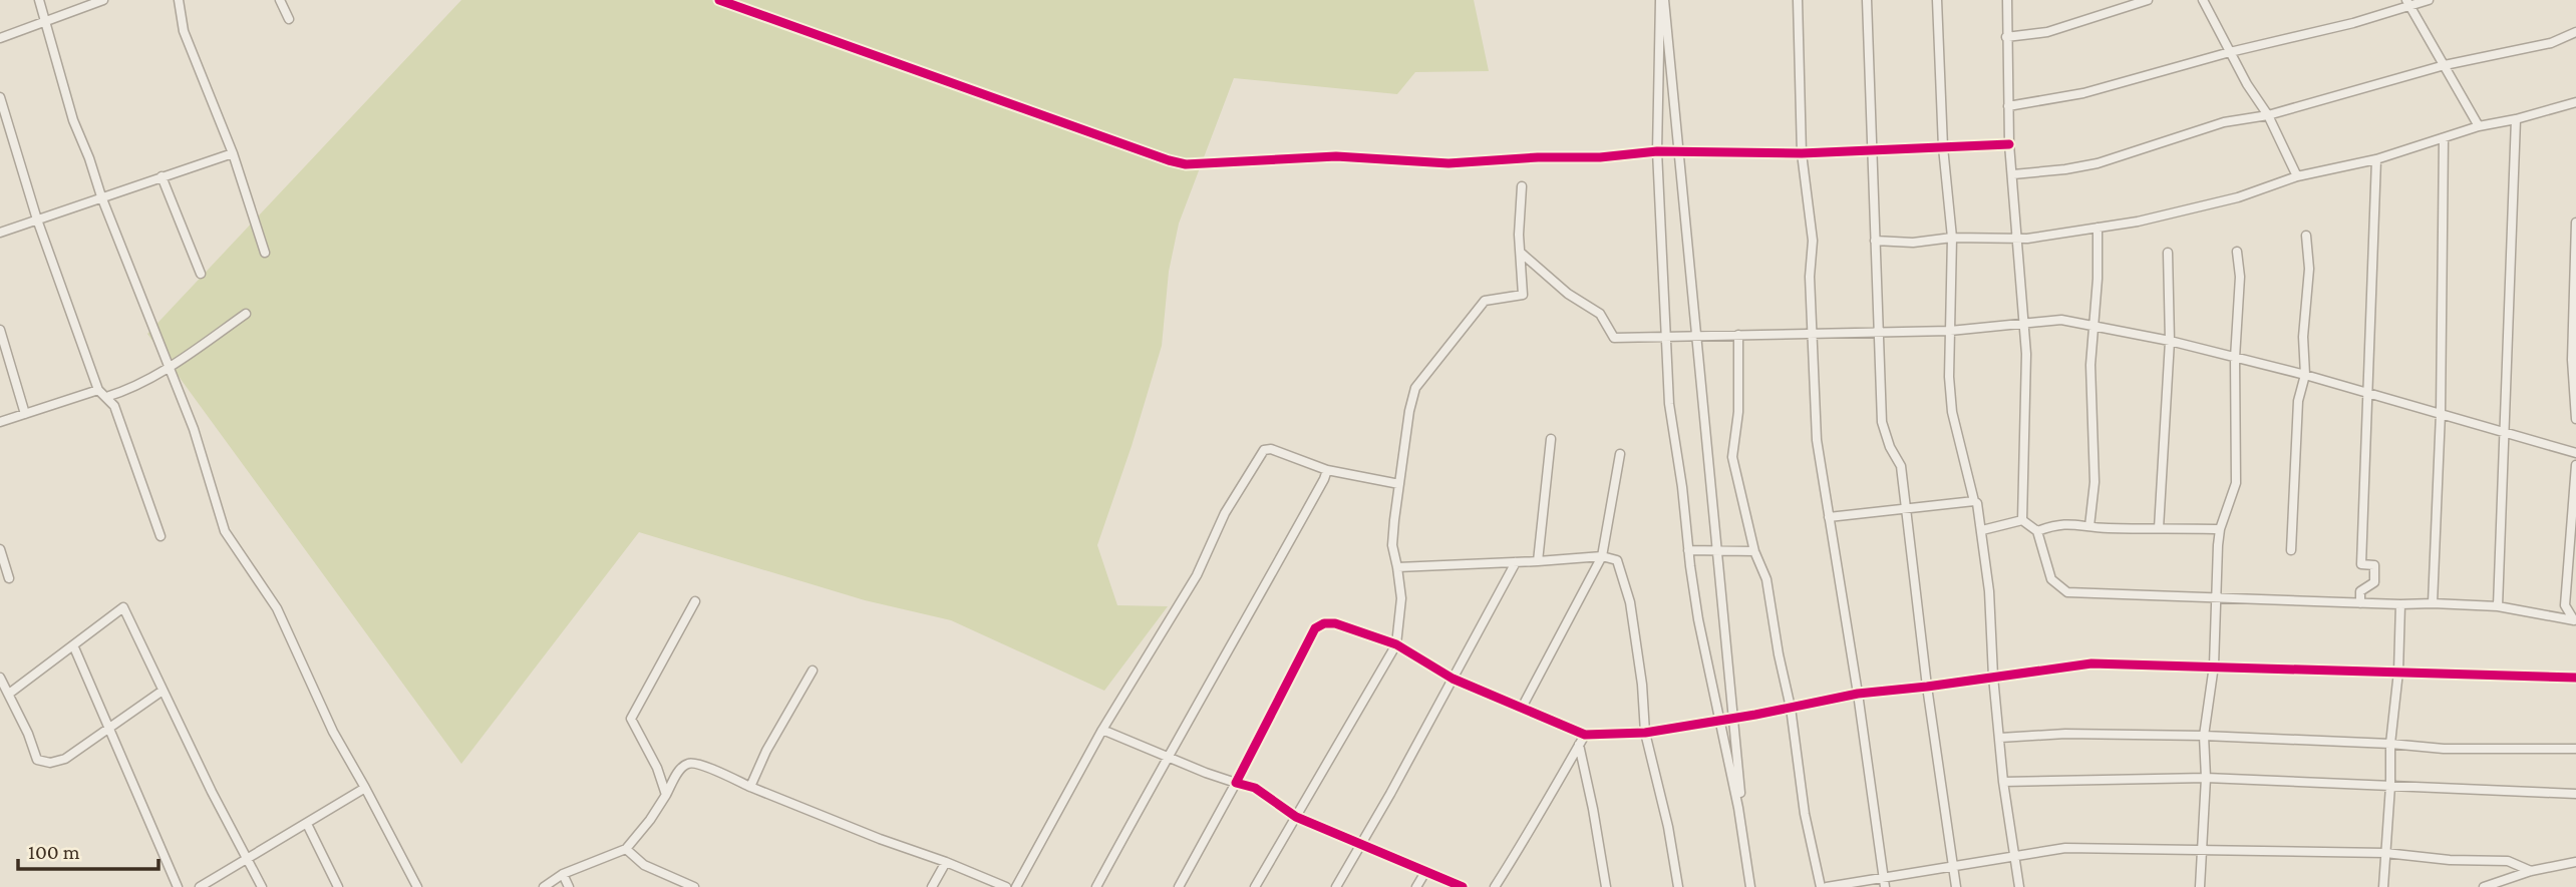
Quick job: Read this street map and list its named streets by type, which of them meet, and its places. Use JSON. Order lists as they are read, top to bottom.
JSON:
{
  "scale_bar": "100 m"
}
